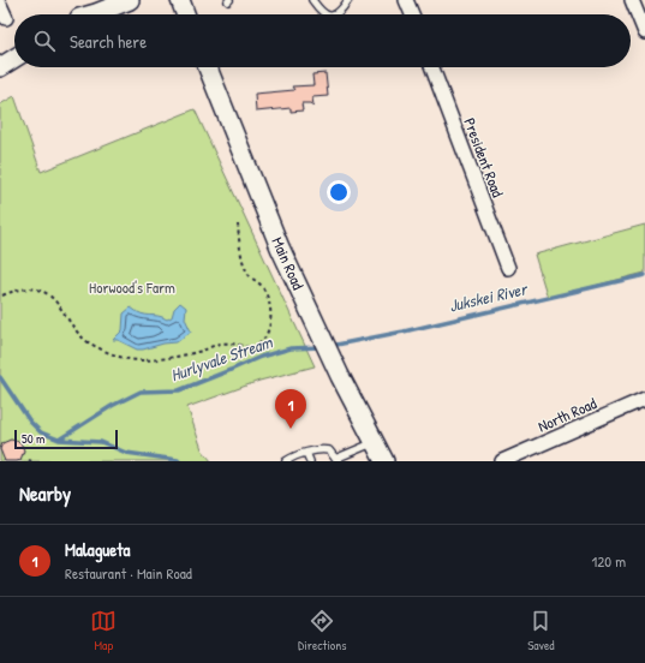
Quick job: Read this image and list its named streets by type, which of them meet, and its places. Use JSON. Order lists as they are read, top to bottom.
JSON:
{
  "streets": {
    "main road": ["Main Road"],
    "street": ["President Road", "North Road"]
  },
  "water": ["Jukskei River", "Hurlyvale Stream"],
  "parks": ["Horwood's Farm"],
  "scale_bar": "50 m",
  "page": {
    "search": "Search here",
    "pins": "1",
    "scale": "50 m",
    "heading": "Nearby",
    "list": [
      {
        "mark": "1",
        "name": "Malagueta",
        "note": "Restaurant · Main Road",
        "value": "120 m"
      }
    ],
    "nav": ["Map", "Directions", "Saved"]
  }
}
